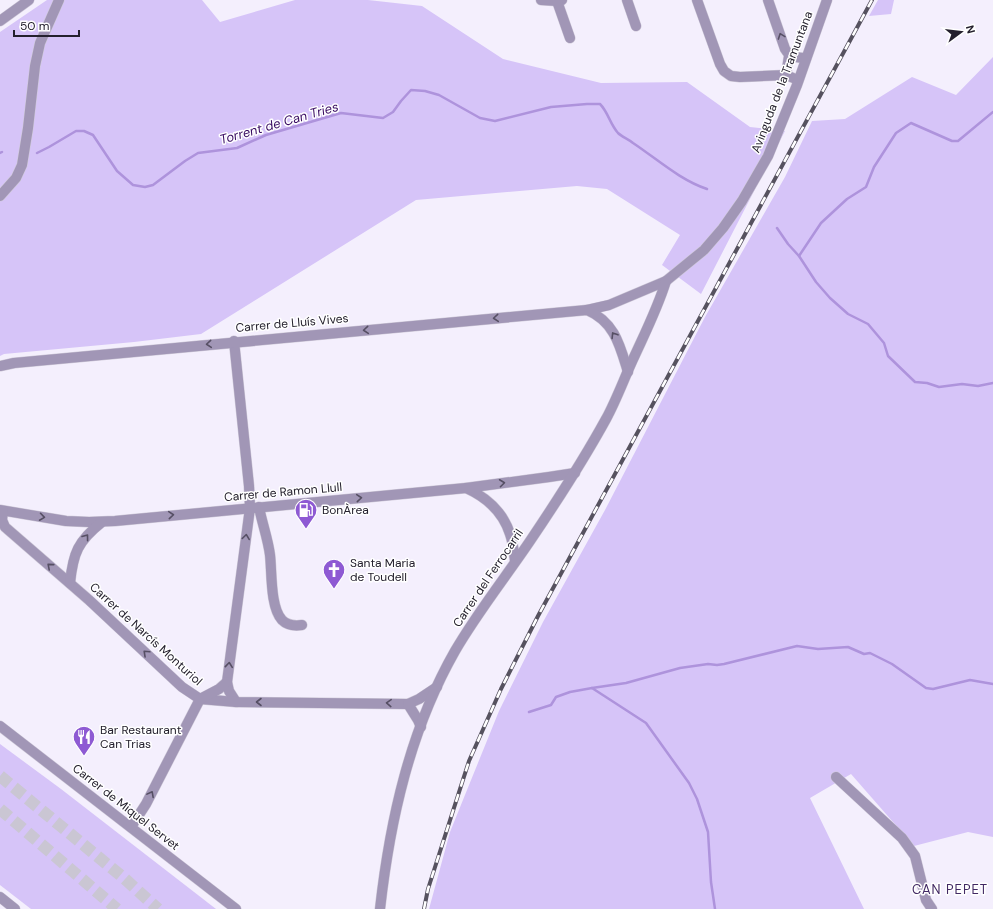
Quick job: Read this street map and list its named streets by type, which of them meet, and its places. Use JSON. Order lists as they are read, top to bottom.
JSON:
{
  "streets": {
    "street": [
      "Avinguda de la Tramuntana",
      "Carrer de Lluís Vives",
      "Carrer de Ramon Llull",
      "Carrer del Ferrocarril",
      "Carrer de Narcís Monturiol",
      "Carrer de Miquel Servet"
    ]
  },
  "crossings": [
    ["Avinguda de la Tramuntana", "Carrer de Lluís Vives"],
    ["Avinguda de la Tramuntana", "Carrer del Ferrocarril"],
    ["Carrer de Lluís Vives", "Carrer del Ferrocarril"],
    ["Carrer de Ramon Llull", "Carrer del Ferrocarril"],
    ["Carrer de Ramon Llull", "Carrer de Narcís Monturiol"]
  ],
  "one_way": ["Carrer de Lluís Vives", "Carrer de Ramon Llull", "Carrer de Narcís Monturiol"],
  "districts": ["CAN PEPET"],
  "water": ["Torrent de Can Tries"],
  "places": {
    "fuel station": ["BonÀrea"],
    "church": ["Santa Maria de Toudell"],
    "restaurant": ["Bar Restaurant Can Trias"]
  },
  "scale_bar": "50 m",
  "north": "right"
}
